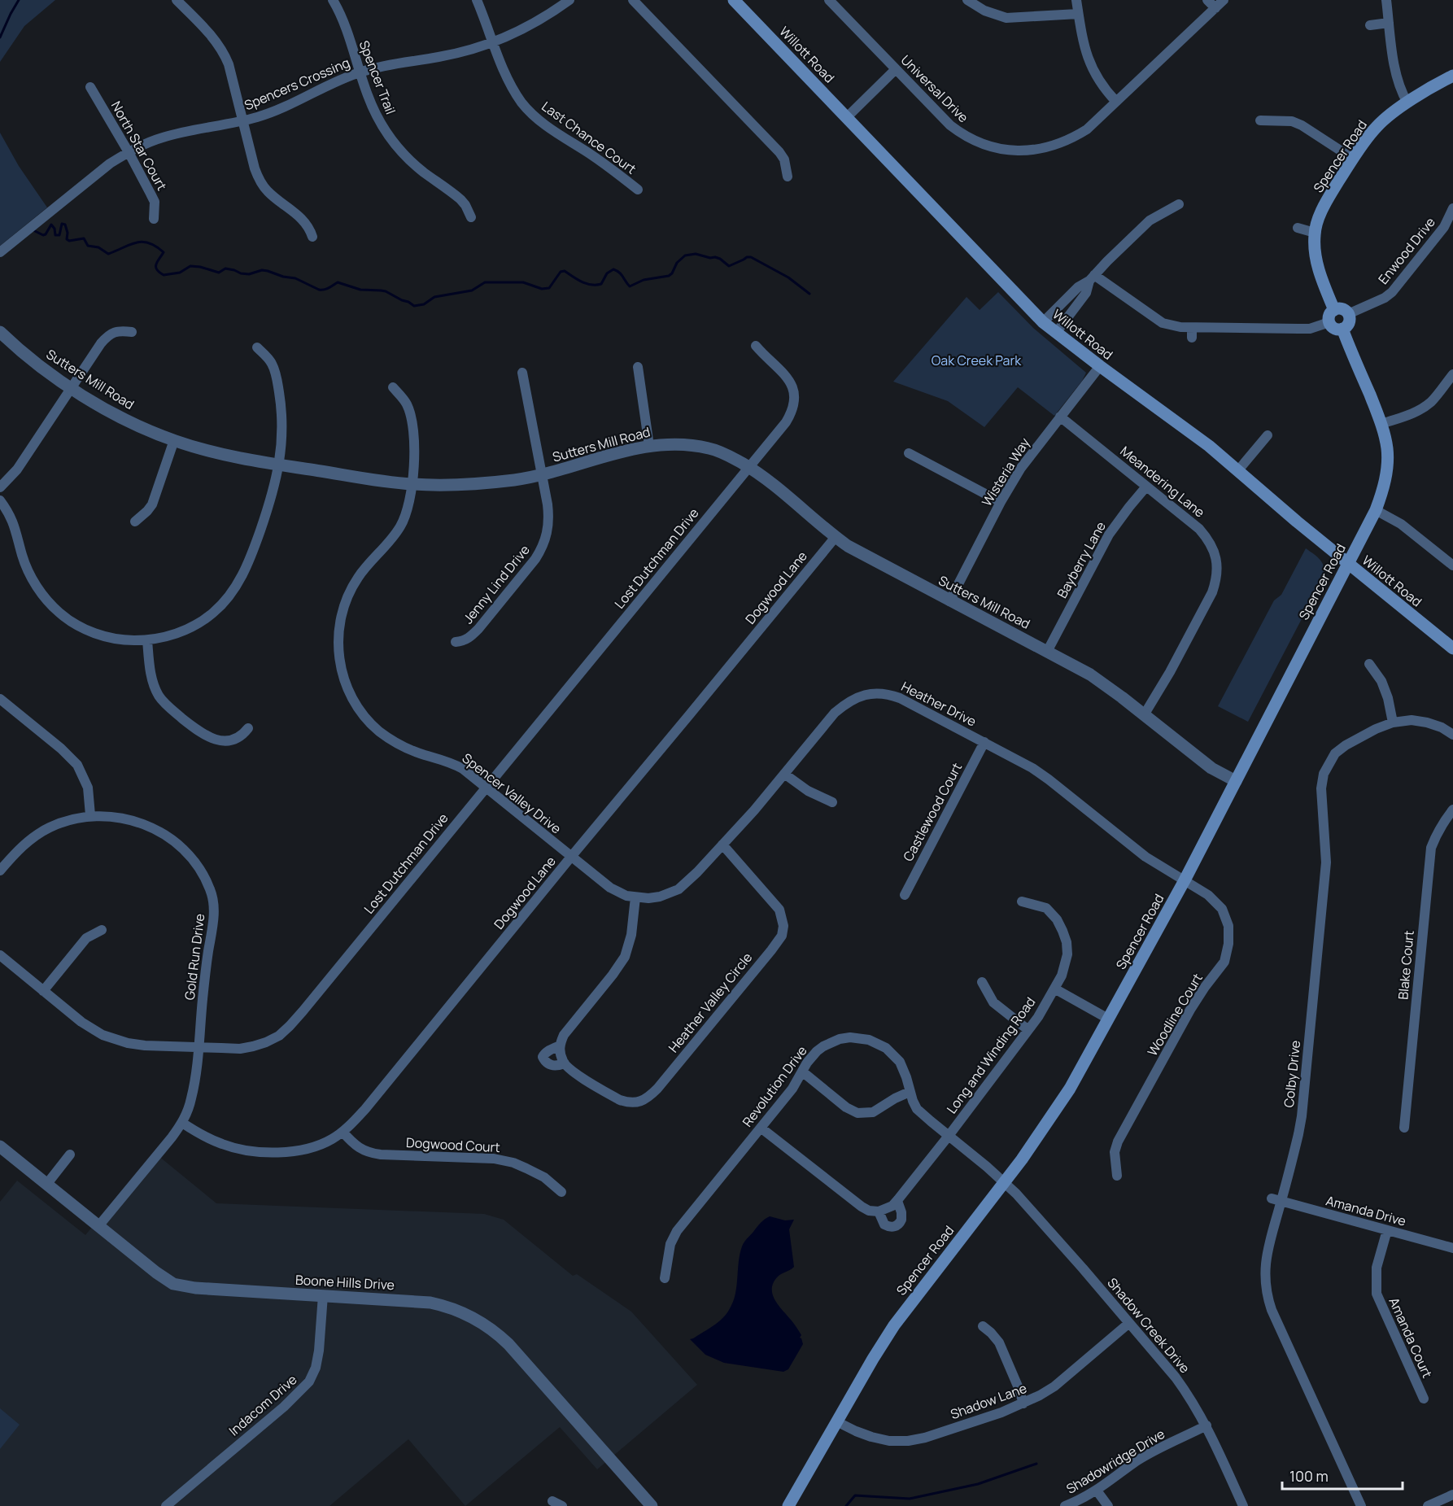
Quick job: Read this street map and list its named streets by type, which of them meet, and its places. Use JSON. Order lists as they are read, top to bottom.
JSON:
{
  "streets": {
    "main road": ["Willott Road", "Spencer Road"],
    "street": [
      "Spencer Trail",
      "Spencers Crossing",
      "Universal Drive",
      "Last Chance Court",
      "North Star Court",
      "Enwood Drive",
      "Sutters Mill Road",
      "Wisteria Way",
      "Meandering Lane",
      "Lost Dutchman Drive",
      "Bayberry Lane",
      "Jenny Lind Drive",
      "Dogwood Lane",
      "Heather Drive",
      "Spencer Valley Drive",
      "Castlewood Court",
      "Gold Run Drive",
      "Blake Court",
      "Heather Valley Circle",
      "Woodline Court",
      "Long and Winding Road",
      "Colby Drive",
      "Revolution Drive",
      "Dogwood Court",
      "Amanda Drive",
      "Boone Hills Drive",
      "Shadow Creek Drive",
      "Amanda Court",
      "Shadow Lane",
      "Indacom Drive",
      "Shadowridge Drive"
    ]
  },
  "crossings": [
    ["Willott Road", "Spencer Road"],
    ["Willott Road", "Wisteria Way"],
    ["Spencer Trail", "Spencers Crossing"],
    ["Spencers Crossing", "Last Chance Court"],
    ["Spencers Crossing", "North Star Court"],
    ["Spencer Road", "Enwood Drive"],
    ["Spencer Road", "Sutters Mill Road"],
    ["Spencer Road", "Heather Drive"],
    ["Spencer Road", "Woodline Court"],
    ["Spencer Road", "Revolution Drive"],
    ["Spencer Road", "Shadow Creek Drive"],
    ["Spencer Road", "Shadow Lane"],
    ["Sutters Mill Road", "Wisteria Way"],
    ["Sutters Mill Road", "Meandering Lane"],
    ["Sutters Mill Road", "Lost Dutchman Drive"],
    ["Sutters Mill Road", "Bayberry Lane"],
    ["Sutters Mill Road", "Jenny Lind Drive"],
    ["Sutters Mill Road", "Dogwood Lane"],
    ["Sutters Mill Road", "Spencer Valley Drive"],
    ["Wisteria Way", "Meandering Lane"],
    ["Meandering Lane", "Bayberry Lane"],
    ["Lost Dutchman Drive", "Spencer Valley Drive"],
    ["Lost Dutchman Drive", "Gold Run Drive"],
    ["Dogwood Lane", "Spencer Valley Drive"],
    ["Dogwood Lane", "Gold Run Drive"],
    ["Dogwood Lane", "Dogwood Court"],
    ["Heather Drive", "Spencer Valley Drive"],
    ["Heather Drive", "Castlewood Court"],
    ["Heather Drive", "Heather Valley Circle"],
    ["Heather Drive", "Woodline Court"],
    ["Spencer Valley Drive", "Heather Valley Circle"],
    ["Gold Run Drive", "Boone Hills Drive"],
    ["Long and Winding Road", "Revolution Drive"],
    ["Colby Drive", "Amanda Drive"],
    ["Revolution Drive", "Shadow Creek Drive"],
    ["Amanda Drive", "Amanda Court"],
    ["Boone Hills Drive", "Indacom Drive"],
    ["Shadow Creek Drive", "Shadow Lane"],
    ["Shadow Creek Drive", "Shadowridge Drive"]
  ],
  "parks": ["Oak Creek Park"],
  "scale_bar": "100 m"
}
